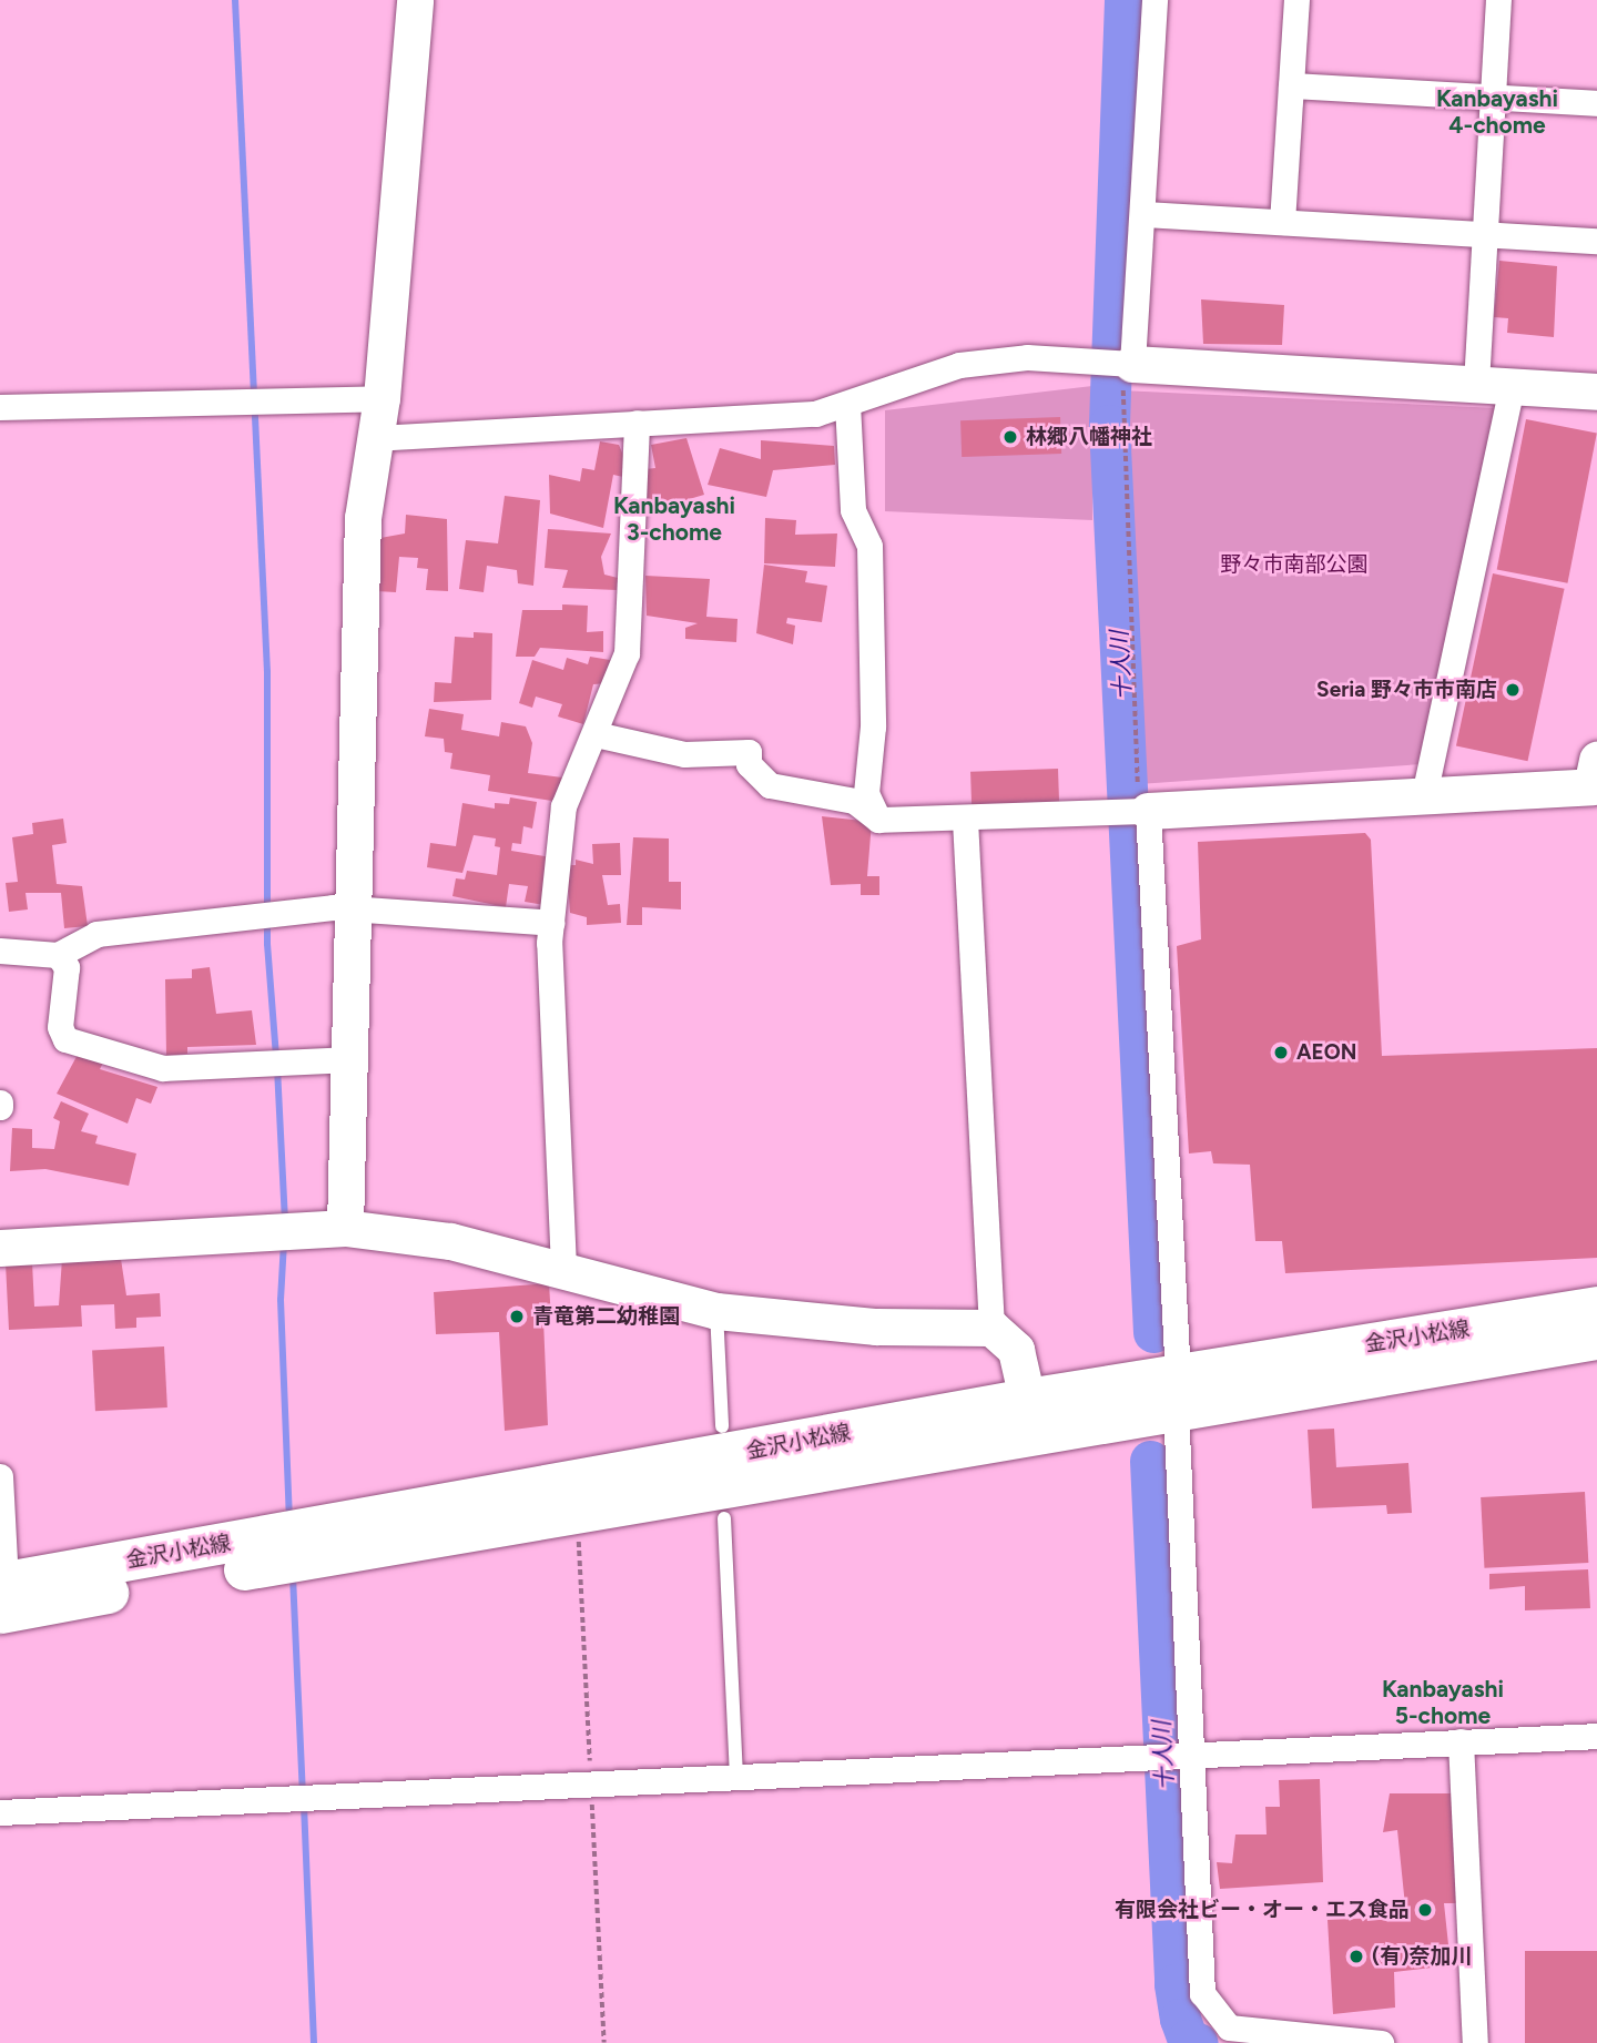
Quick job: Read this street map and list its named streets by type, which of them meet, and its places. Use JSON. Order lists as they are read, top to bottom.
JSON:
{
  "streets": {
    "main road": ["金沢小松線"]
  },
  "districts": ["Kanbayashi 4-chome", "Kanbayashi 3-chome", "Kanbayashi 5-chome"],
  "water": ["十人川"],
  "parks": ["野々市南部公園"],
  "places": [
    "林郷八幡神社",
    "Seria 野々市市南店",
    "AEON",
    "青竜第二幼稚園",
    "有限会社ビー・オー・エス食品",
    "(有)奈加川"
  ]
}
